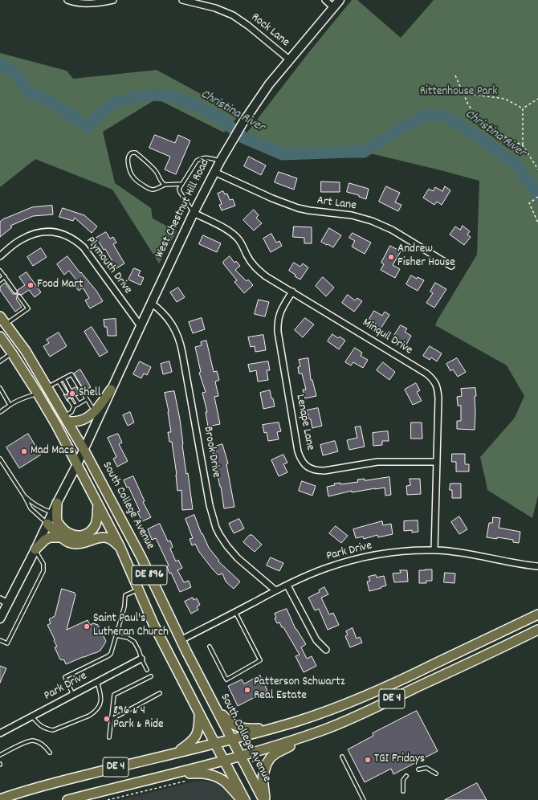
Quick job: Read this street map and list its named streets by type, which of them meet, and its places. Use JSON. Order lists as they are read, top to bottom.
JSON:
{
  "streets": {
    "main road": ["South College Avenue", "DE 896", "DE 4"],
    "street": [
      "Rock Lane",
      "Art Lane",
      "West Chestnut Hill Road",
      "Plymouth Drive",
      "Minquil Drive",
      "Lenape Lane",
      "Brook Drive",
      "Park Drive"
    ]
  },
  "crossings": [
    ["Rock Lane", "West Chestnut Hill Road"],
    ["Art Lane", "West Chestnut Hill Road"],
    ["West Chestnut Hill Road", "Plymouth Drive"],
    ["West Chestnut Hill Road", "Minquil Drive"],
    ["West Chestnut Hill Road", "Brook Drive"],
    ["West Chestnut Hill Road", "South College Avenue"],
    ["Minquil Drive", "Lenape Lane"],
    ["Minquil Drive", "Park Drive"],
    ["Brook Drive", "Park Drive"],
    ["South College Avenue", "Park Drive"],
    ["South College Avenue", "DE 896"],
    ["South College Avenue", "DE 4"],
    ["DE 896", "DE 4"]
  ],
  "water": ["Christina River"],
  "parks": ["Rittenhouse Park"],
  "places": [
    "Andrew Fisher House",
    "Food Mart",
    "Shell",
    "Mad Macs",
    "Saint Paul's Lutheran Church",
    "Patterson Schwartz Real Estate",
    "896 & 4 Park & Ride",
    "TGI Fridays"
  ]
}
